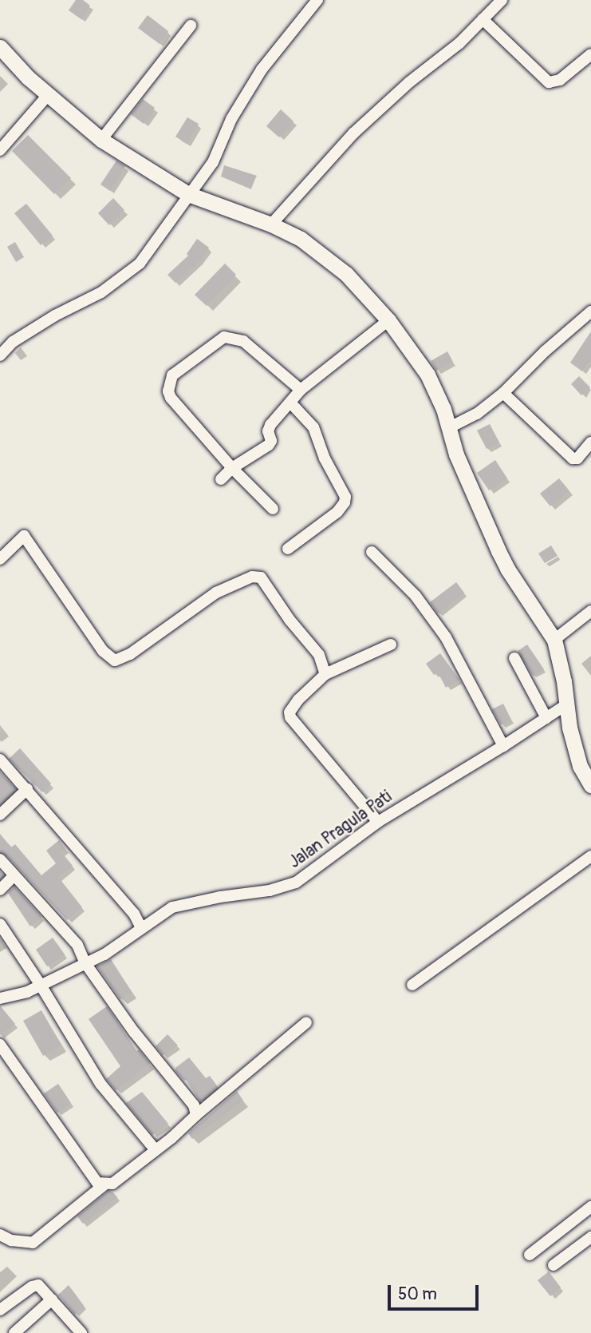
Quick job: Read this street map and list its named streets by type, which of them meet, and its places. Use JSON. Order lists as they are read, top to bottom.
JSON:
{
  "streets": {
    "street": ["Jalan Pragula Pati"]
  },
  "scale_bar": "50 m"
}
